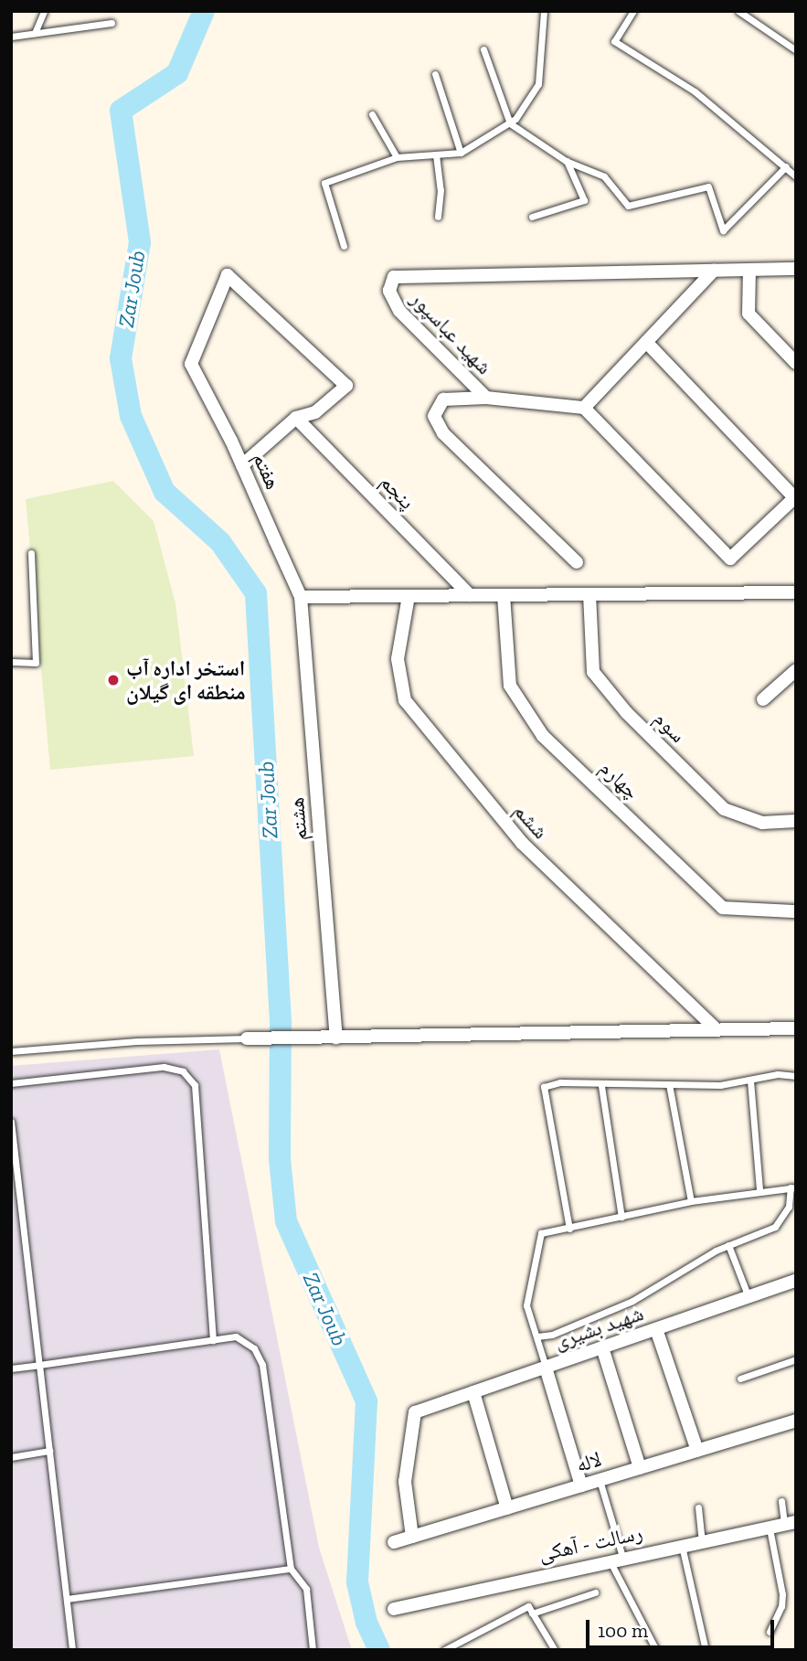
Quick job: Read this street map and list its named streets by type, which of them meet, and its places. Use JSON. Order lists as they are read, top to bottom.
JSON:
{
  "streets": {
    "street": [
      "شهید عباسپور",
      "هفتم",
      "پنجم",
      "سوم",
      "چهارم",
      "هشتم",
      "ششم",
      "شهید بشیری",
      "لاله",
      "رسالت - آهکی"
    ]
  },
  "crossings": [
    ["هفتم", "پنجم"],
    ["هفتم", "هشتم"],
    ["شهید بشیری", "لاله"]
  ],
  "water": ["Zar Joub"],
  "places": ["استخر اداره آب منطقه ای گیلان"],
  "scale_bar": "100 m"
}
